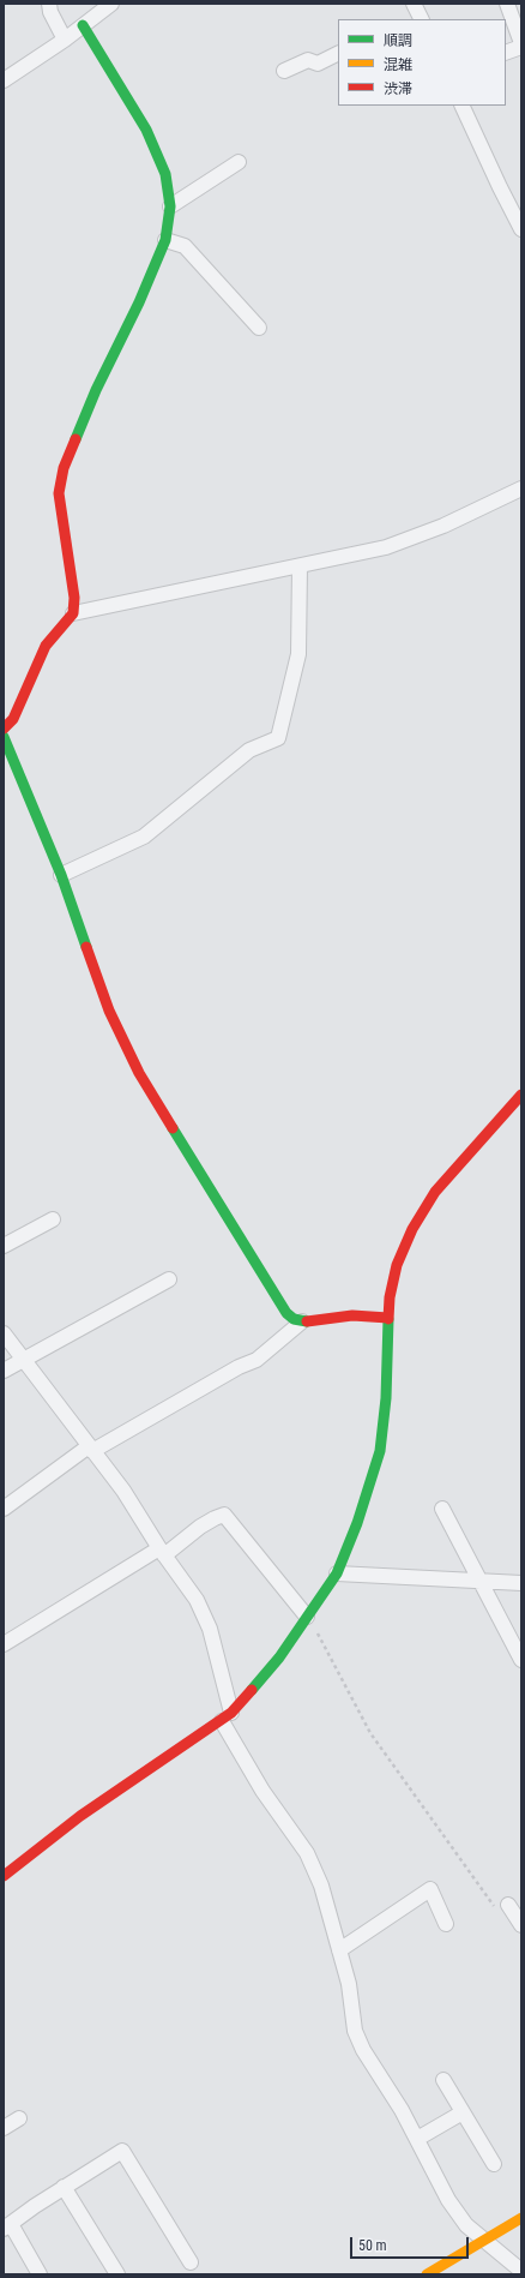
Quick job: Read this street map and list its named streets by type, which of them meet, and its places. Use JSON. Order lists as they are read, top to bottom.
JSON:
{
  "legend": ["順調", "混雑", "渋滞"],
  "scale_bar": "50 m"
}
